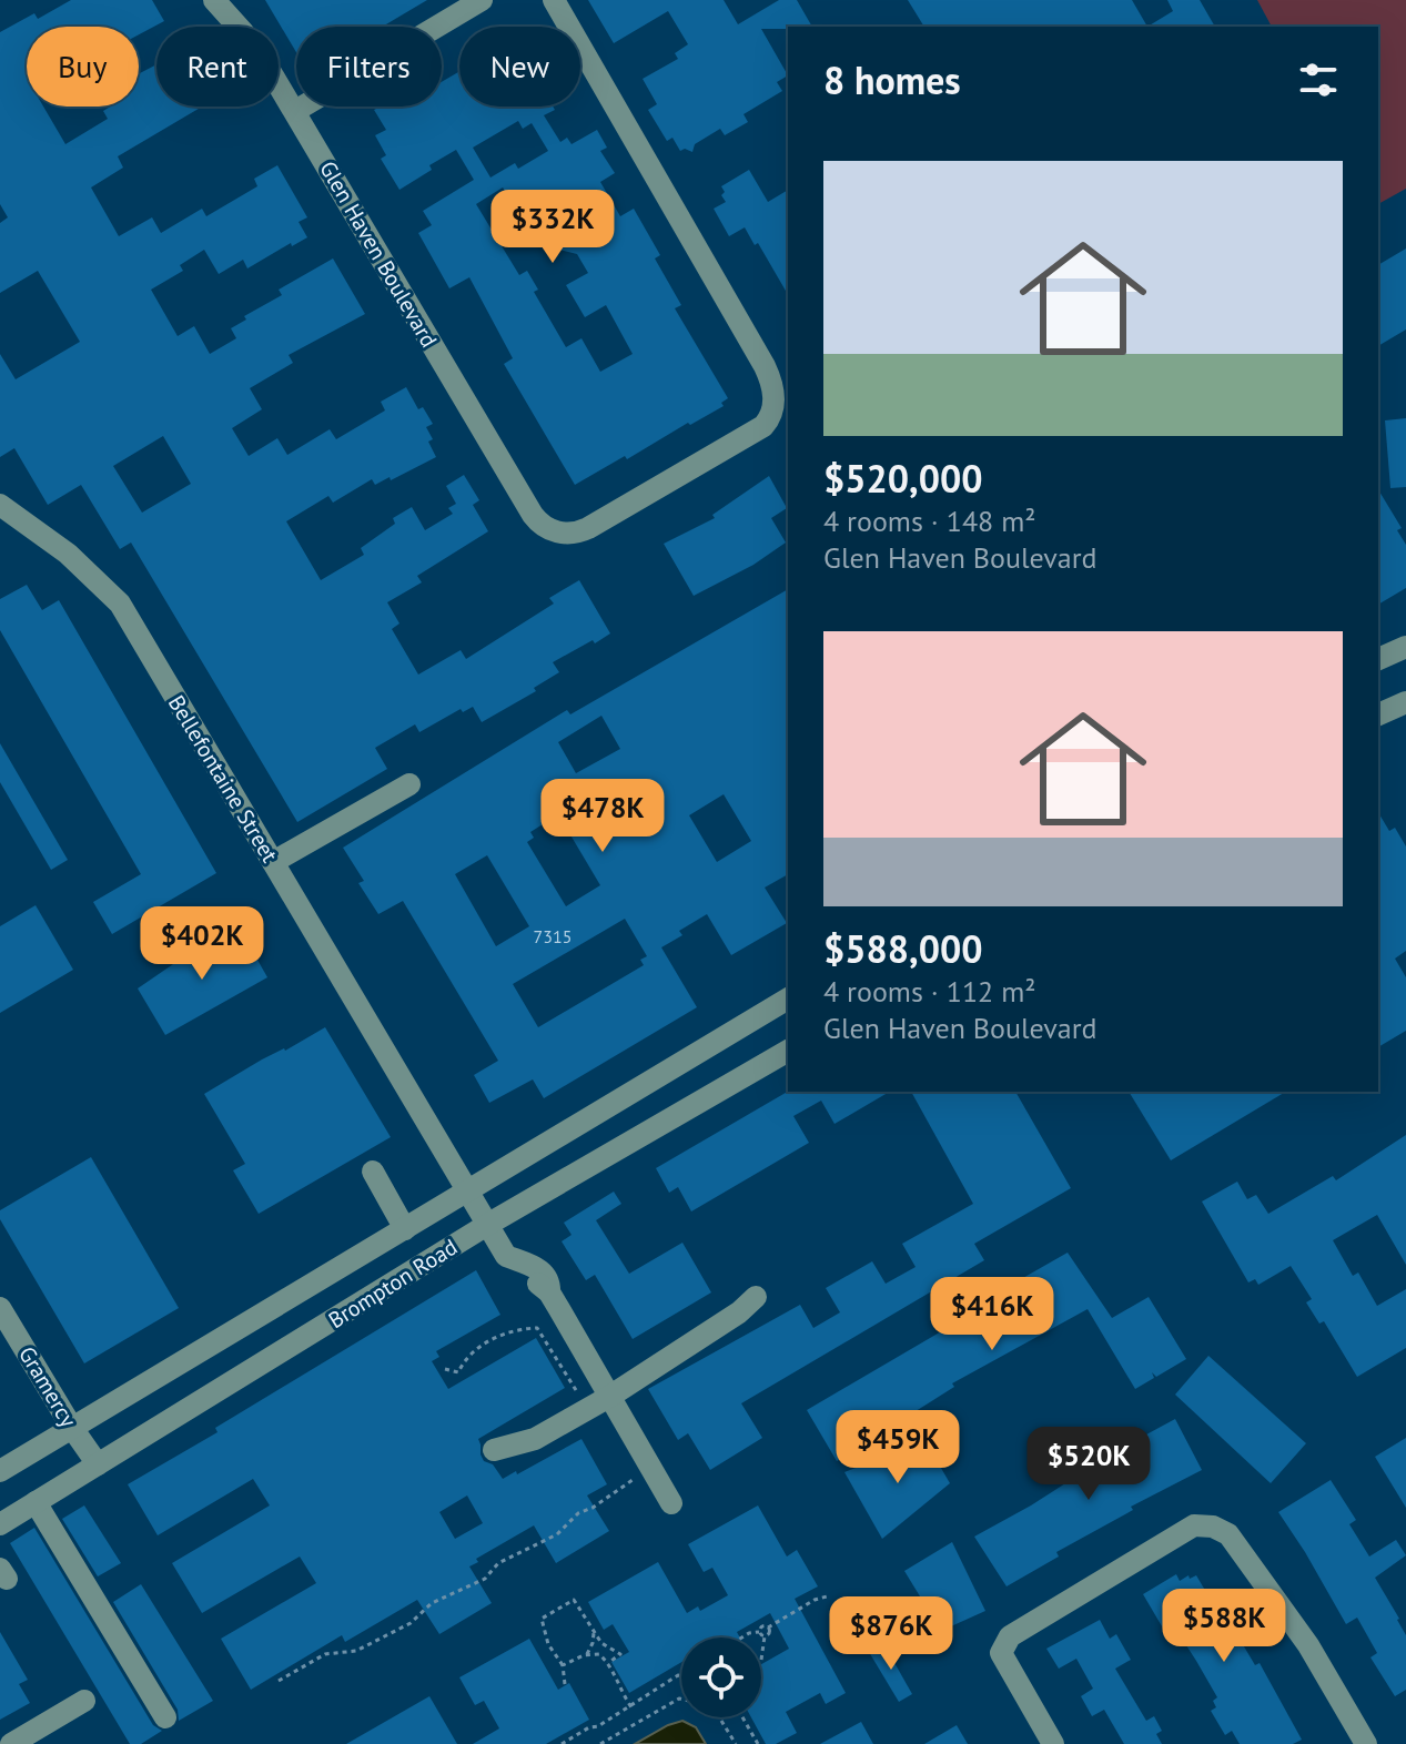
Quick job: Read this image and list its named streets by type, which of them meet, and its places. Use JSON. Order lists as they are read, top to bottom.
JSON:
{
  "streets": {
    "street": [
      "Glen Haven Boulevard",
      "Bellefontaine Street",
      "Brompton Road",
      "Gramercy"
    ]
  },
  "crossings": [
    ["Bellefontaine Street", "Brompton Road"],
    ["Brompton Road", "Gramercy"]
  ],
  "house_numbers": ["7315"],
  "page": {
    "chip": [
      "Buy",
      "Rent",
      "Filters",
      "New"
    ],
    "heading": "8 homes",
    "list": [
      {
        "name": "$520,000",
        "note": "4 rooms · 148 m² · Glen Haven Boulevard"
      },
      {
        "name": "$588,000",
        "note": "4 rooms · 112 m² · Glen Haven Boulevard"
      }
    ],
    "price": [
      "$332K",
      "$478K",
      "$402K",
      "$416K",
      "$459K",
      "$520K",
      "$588K",
      "$876K"
    ]
  }
}
